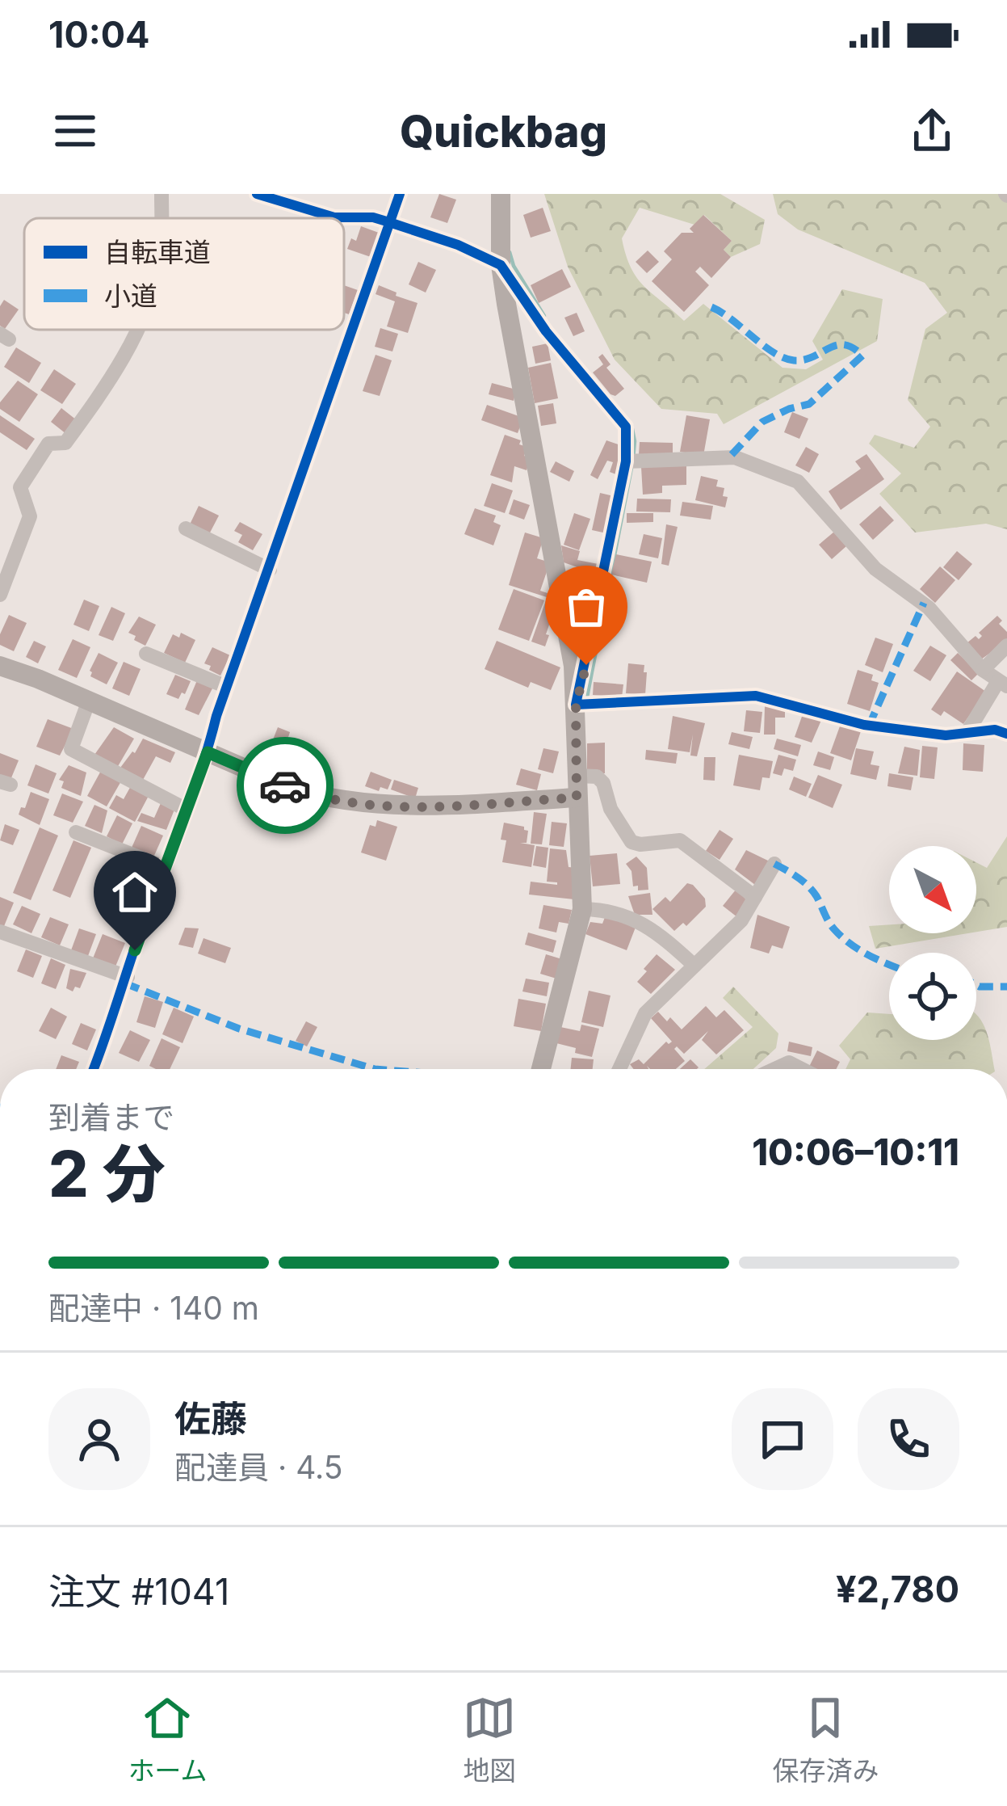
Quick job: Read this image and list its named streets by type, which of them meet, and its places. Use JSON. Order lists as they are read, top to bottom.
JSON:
{
  "legend": ["自転車道", "小道"],
  "north": "bottom right",
  "page": {
    "status": "10:04",
    "header": "Quickbag",
    "heading": ["2 分", "到着まで", "10:06–10:11"],
    "panel": [
      "佐藤",
      "配達員 · 4.5",
      "注文 #1041",
      "¥2,780"
    ],
    "bar": "配達中 · 140 m",
    "tabs": ["ホーム", "地図", "保存済み"]
  }
}
